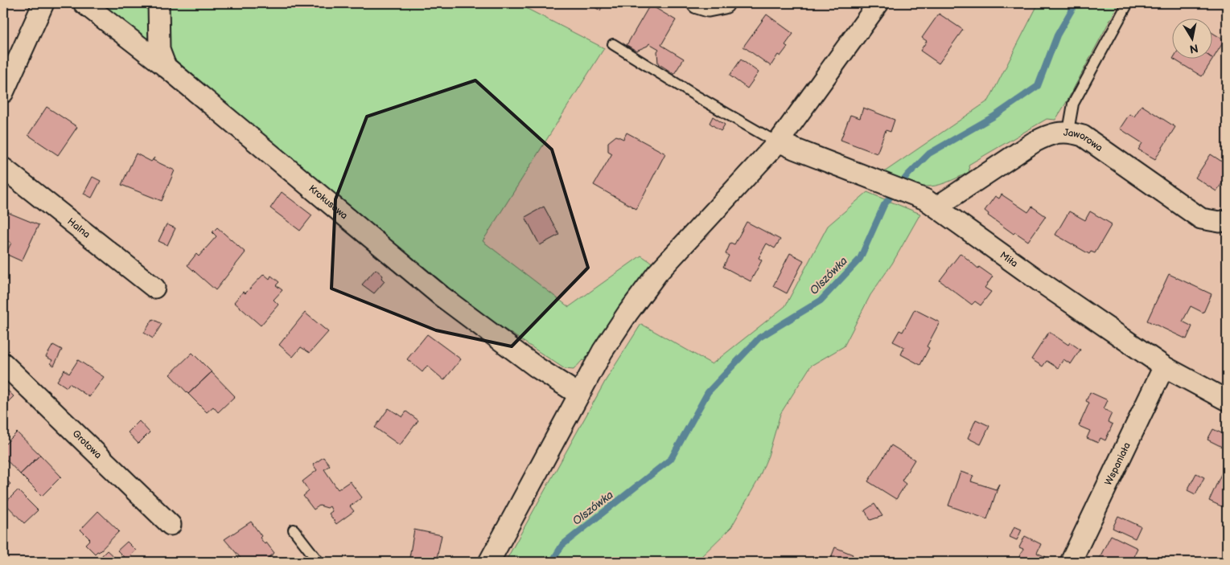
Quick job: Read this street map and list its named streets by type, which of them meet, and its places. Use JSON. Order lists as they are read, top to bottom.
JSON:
{
  "streets": {
    "street": [
      "Jaworowa",
      "Krokusowa",
      "Halna",
      "Miła",
      "Grotowa",
      "Wspaniała"
    ]
  },
  "crossings": [
    ["Jaworowa", "Miła"],
    ["Miła", "Wspaniała"]
  ],
  "water": ["Olszówka"],
  "north": "bottom"
}
